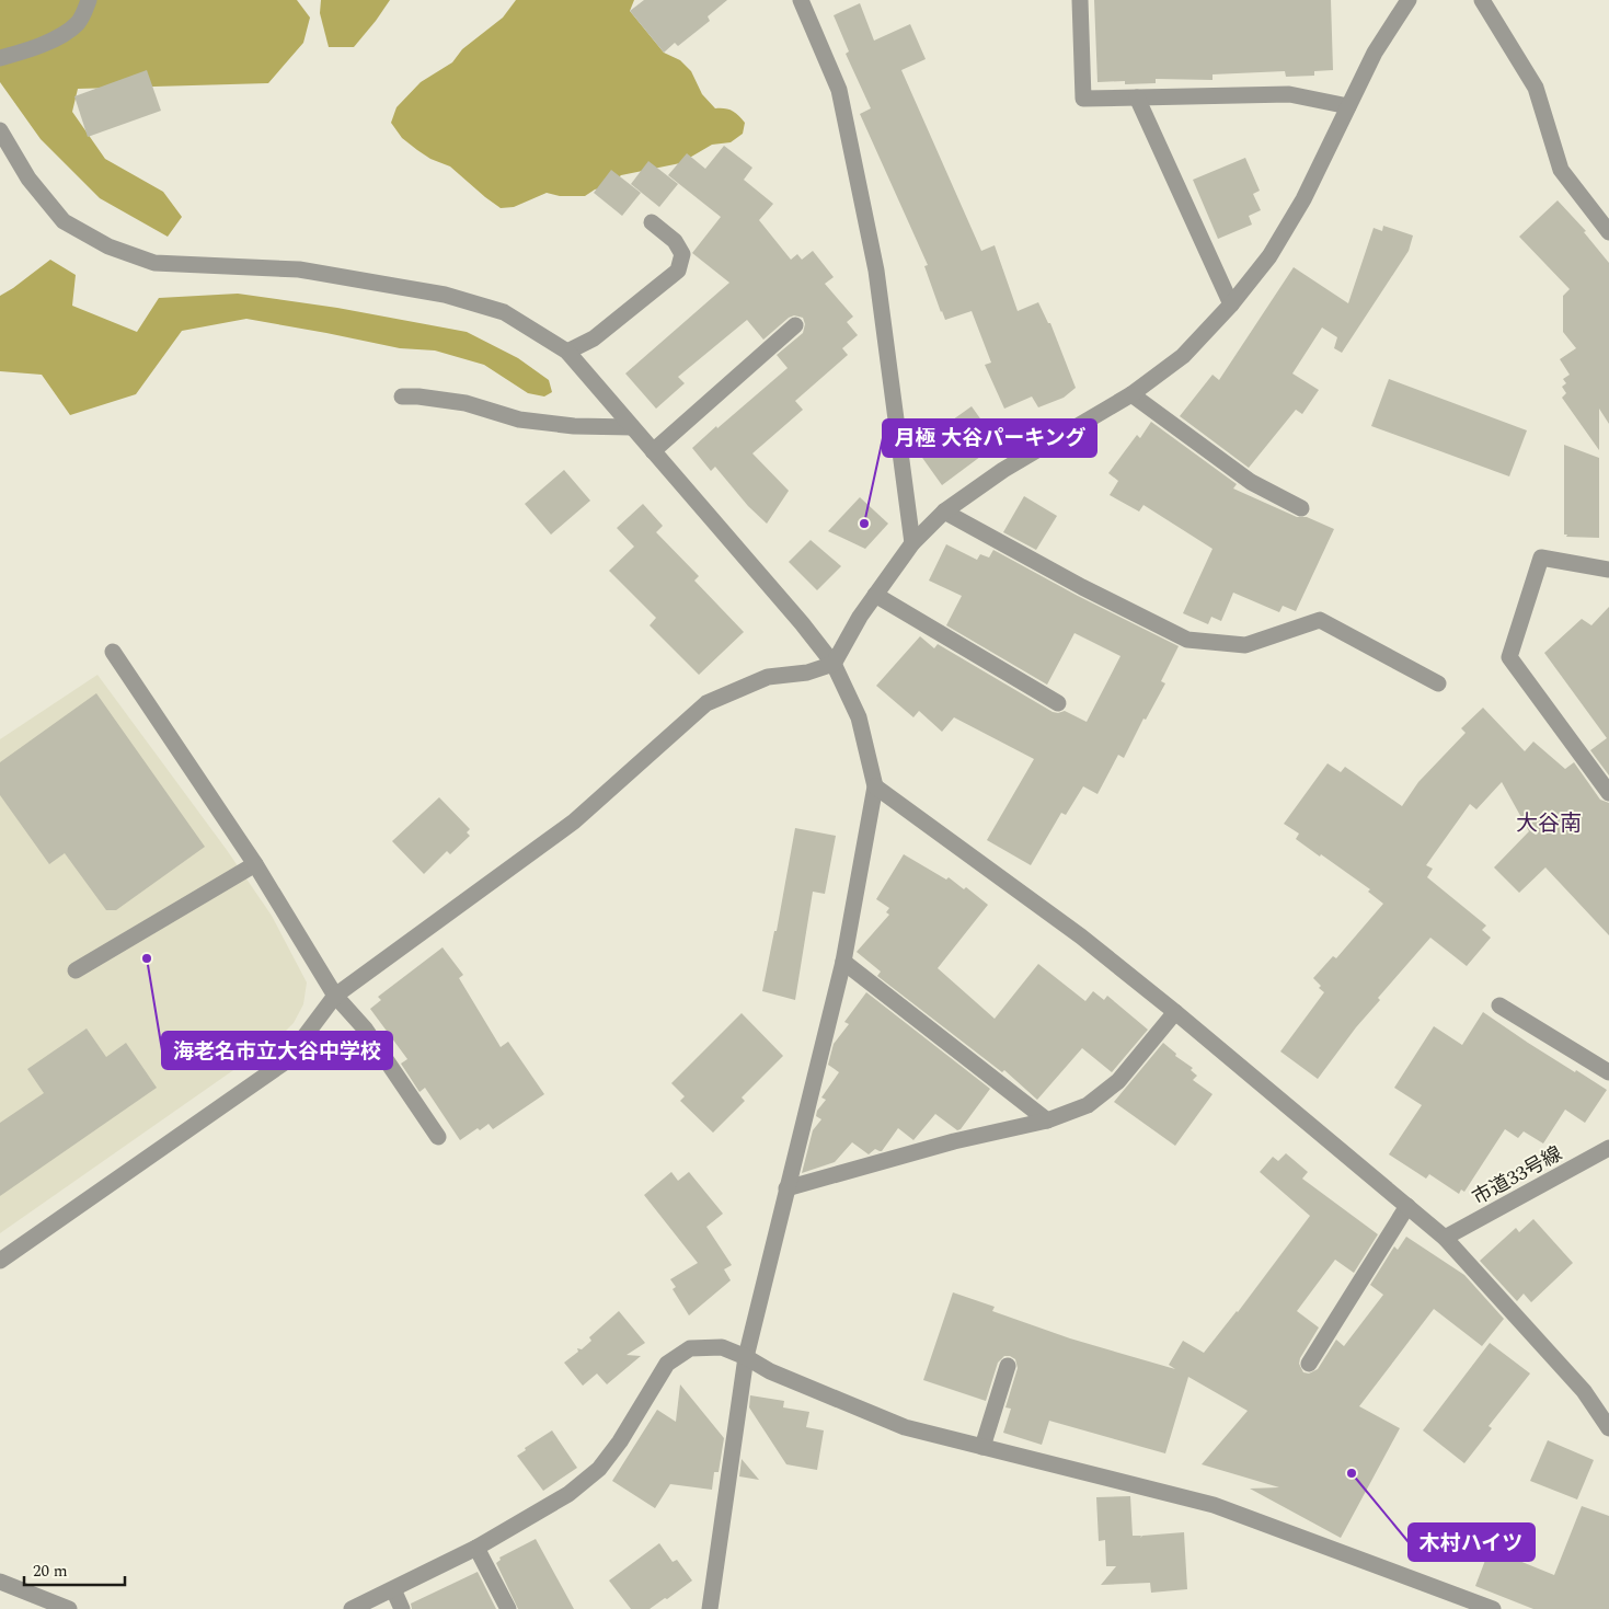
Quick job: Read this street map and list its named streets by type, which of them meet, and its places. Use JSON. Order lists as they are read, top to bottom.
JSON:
{
  "streets": {
    "street": ["市道33号線"]
  },
  "districts": ["大谷南"],
  "places": ["月極 大谷パーキング", "海老名市立大谷中学校", "木村ハイツ"],
  "scale_bar": "20 m"
}
